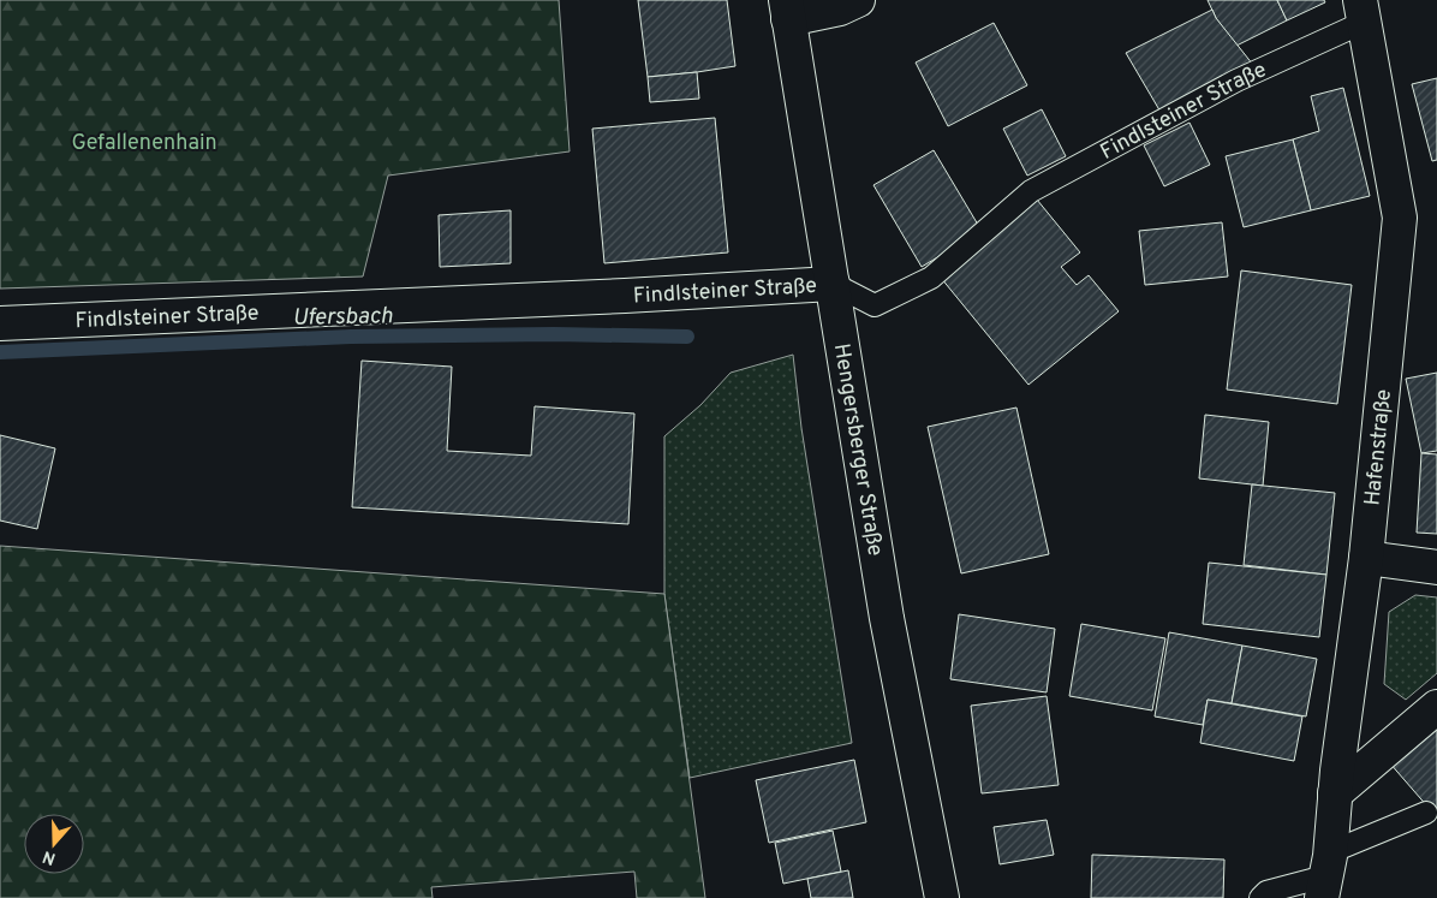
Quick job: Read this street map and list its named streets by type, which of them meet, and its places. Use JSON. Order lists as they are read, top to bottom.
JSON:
{
  "streets": {
    "street": ["Findlsteiner Straße", "Hafenstraße", "Hengersberger Straße"]
  },
  "crossings": [
    ["Findlsteiner Straße", "Hafenstraße"],
    ["Findlsteiner Straße", "Hengersberger Straße"]
  ],
  "water": ["Ufersbach"],
  "parks": ["Gefallenenhain"],
  "north": "bottom"
}
